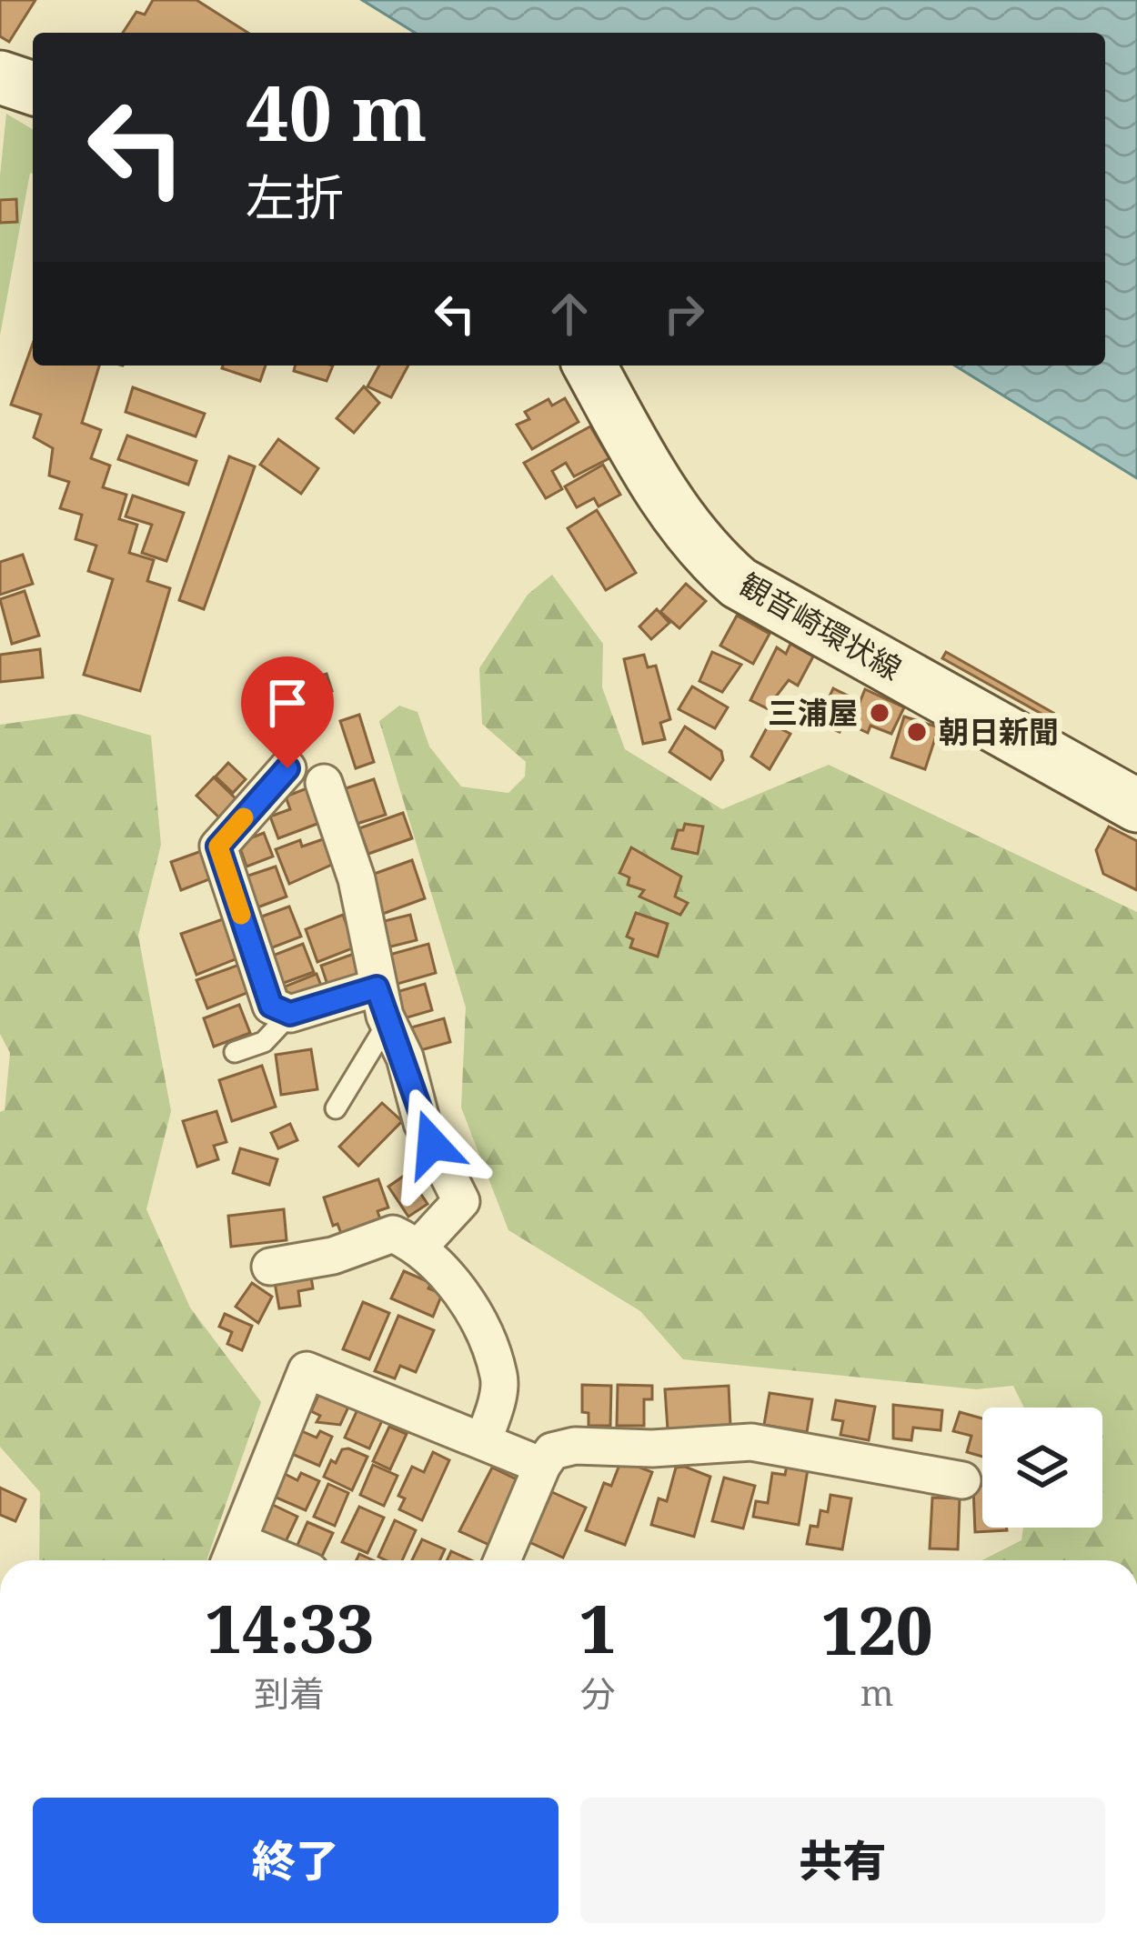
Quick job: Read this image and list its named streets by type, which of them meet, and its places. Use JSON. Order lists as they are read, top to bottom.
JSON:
{
  "streets": {
    "main road": ["観音崎環状線"]
  },
  "places": ["三浦屋", "朝日新聞"],
  "page": {
    "turn": ["40 m", "左折"],
    "eta": [
      "14:33",
      "到着",
      "1",
      "分",
      "120",
      "m"
    ],
    "buttons": ["終了", "共有"]
  }
}
